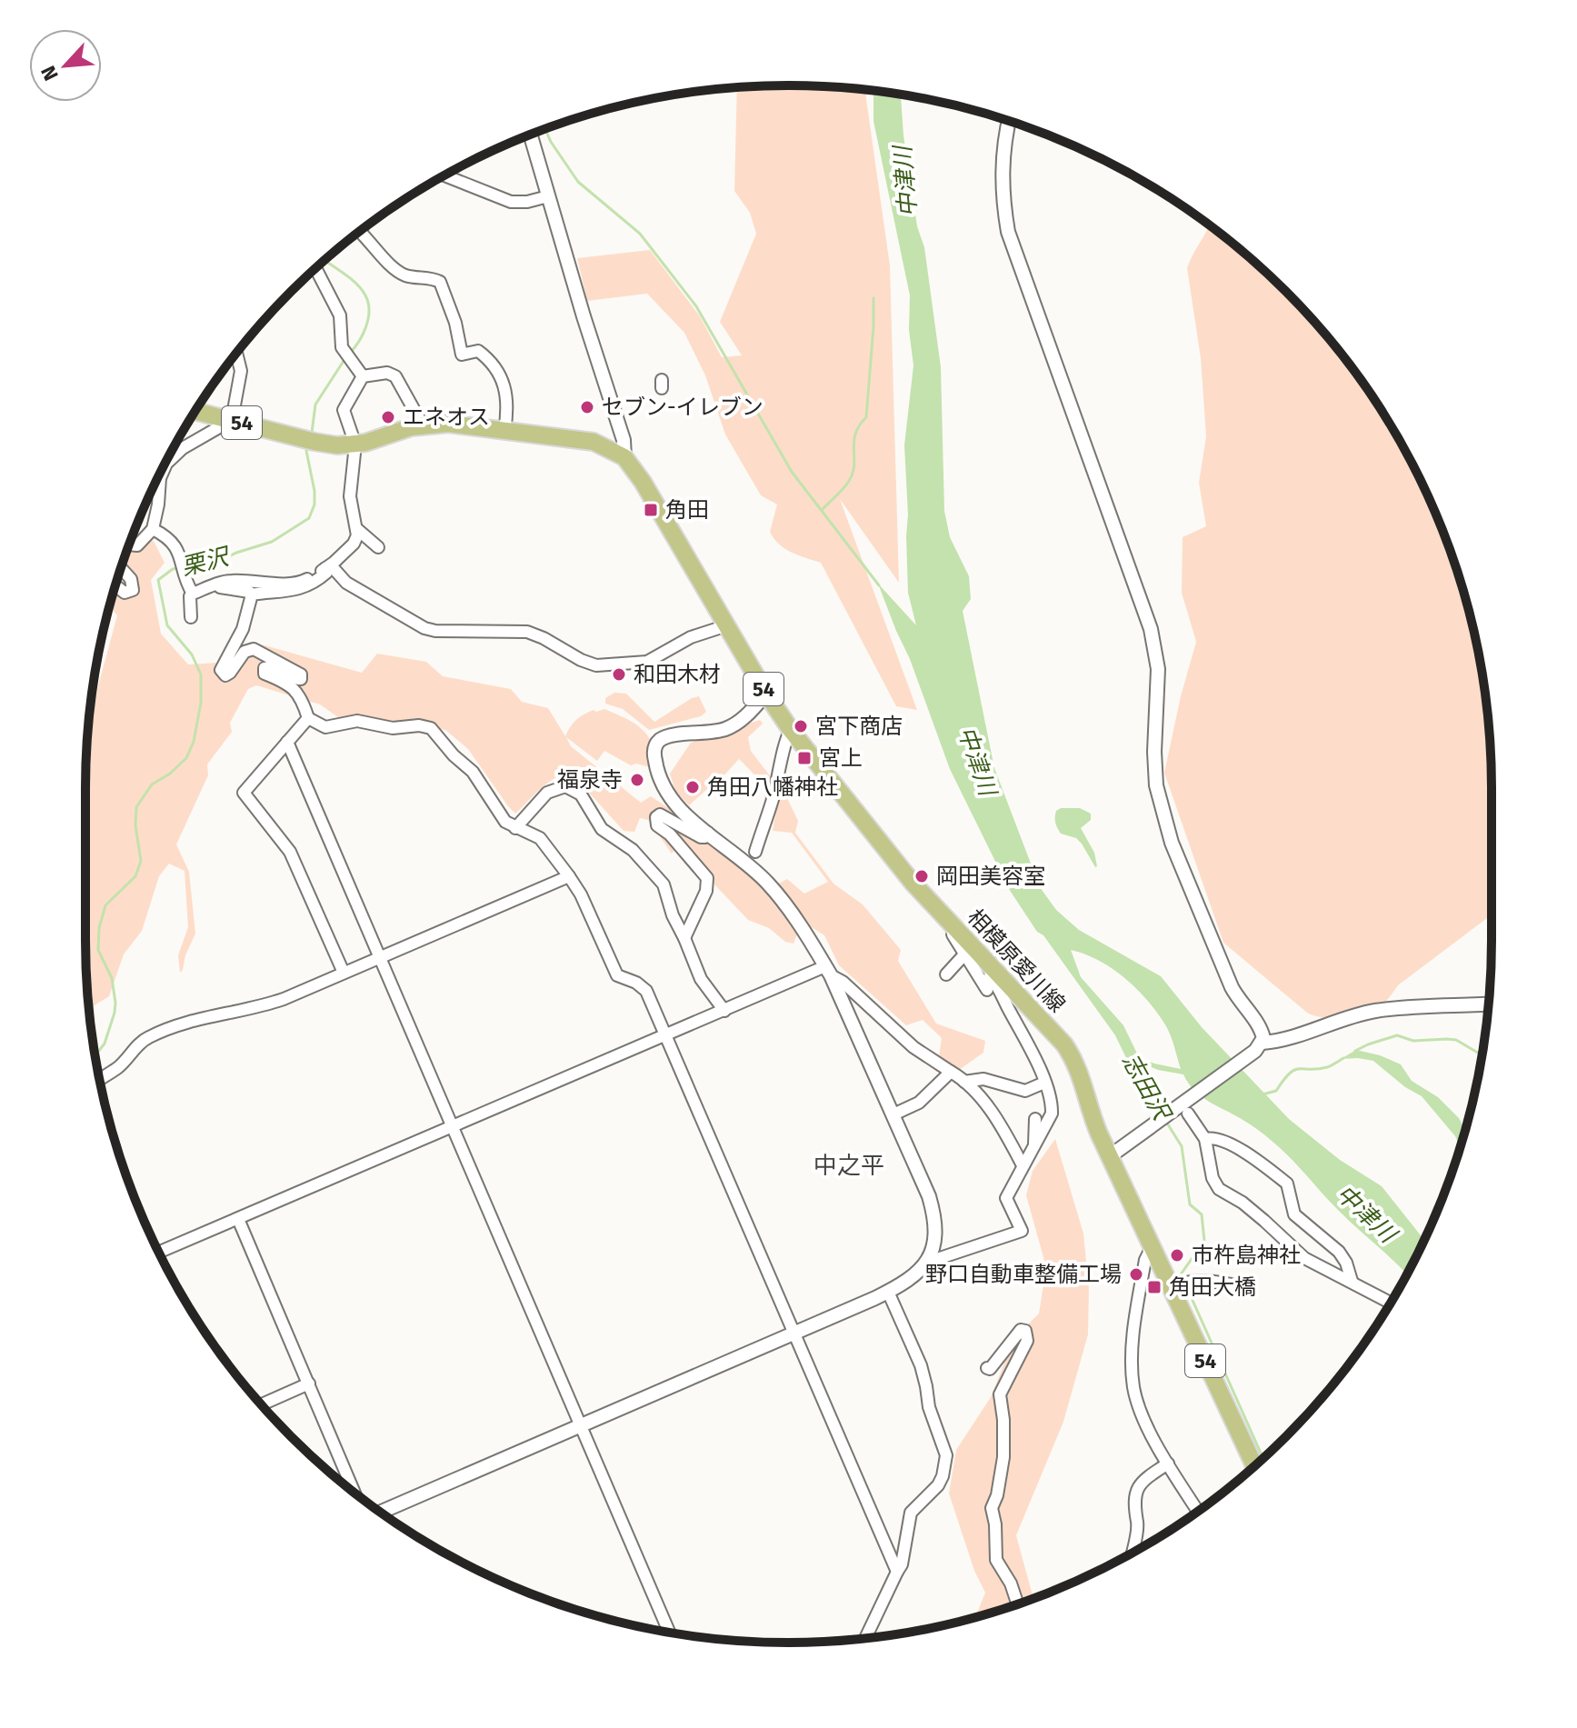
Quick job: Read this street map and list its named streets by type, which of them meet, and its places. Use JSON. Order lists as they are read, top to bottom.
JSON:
{
  "streets": {
    "main road": ["54", "相模原愛川線"]
  },
  "districts": ["中之平"],
  "water": ["中津川", "栗沢", "志田沢"],
  "places": {
    "other": [
      "セブン-イレブン",
      "エネオス",
      "和田木材",
      "宮下商店",
      "福泉寺",
      "角田八幡神社",
      "岡田美容室",
      "市杵島神社",
      "野口自動車整備工場"
    ],
    "transit": ["角田", "宮上", "角田大橋"]
  },
  "north": "bottom left"
}
